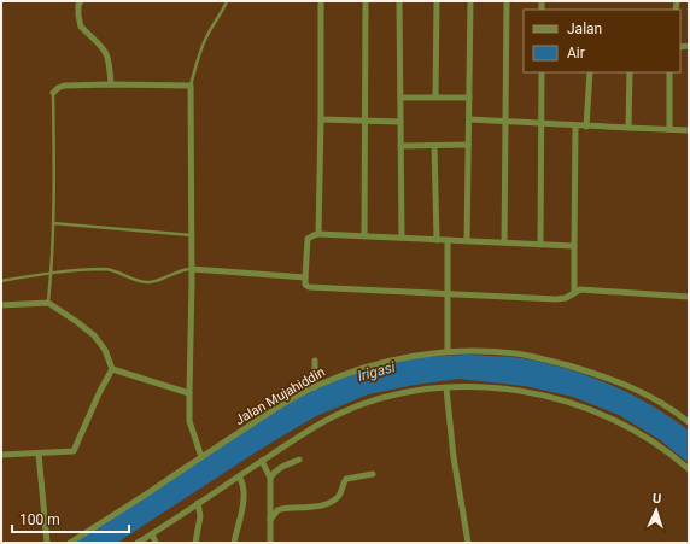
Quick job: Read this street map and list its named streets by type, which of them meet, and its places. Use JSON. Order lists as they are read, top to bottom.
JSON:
{
  "streets": {
    "street": ["Jalan Mujahiddin"]
  },
  "water": ["Irigasi"],
  "legend": ["Jalan", "Air"],
  "scale_bar": "100 m",
  "north": "top"
}
